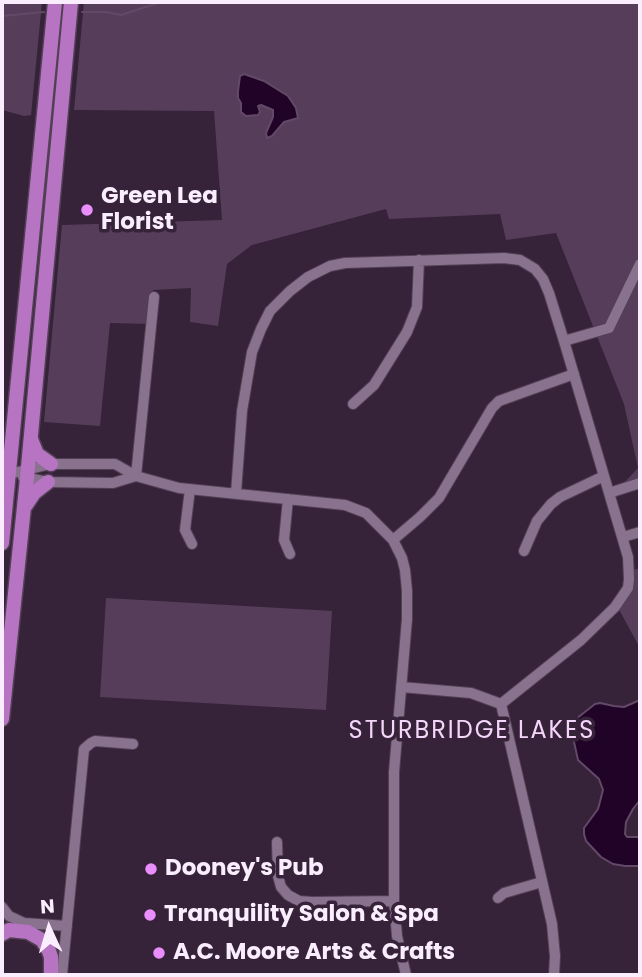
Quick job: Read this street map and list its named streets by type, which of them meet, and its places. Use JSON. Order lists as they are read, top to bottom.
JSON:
{
  "districts": ["STURBRIDGE LAKES"],
  "places": [
    "Green Lea Florist",
    "Dooney's Pub",
    "Tranquility Salon & Spa",
    "A.C. Moore Arts & Crafts"
  ],
  "north": "top"
}
